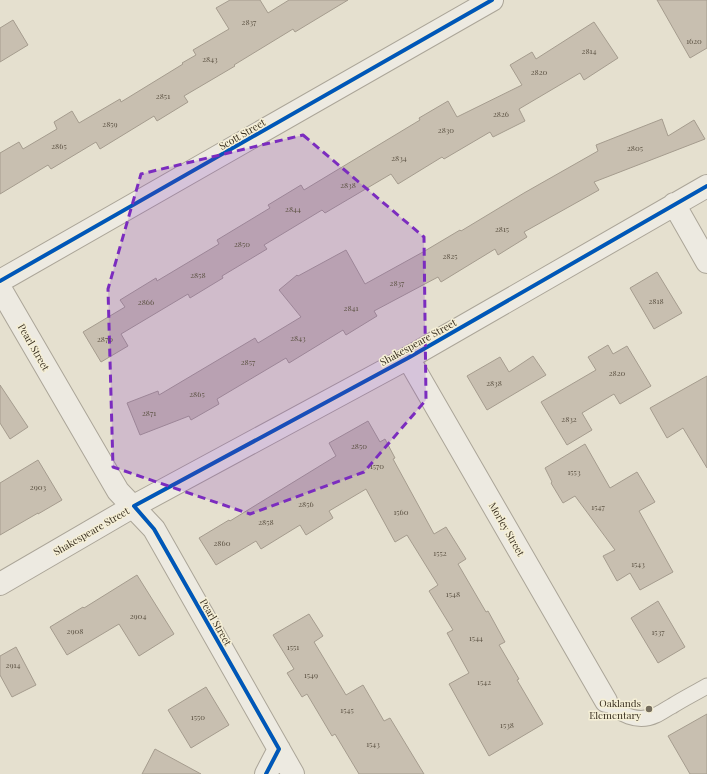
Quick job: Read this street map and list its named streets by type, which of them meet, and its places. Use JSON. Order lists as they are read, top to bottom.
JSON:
{
  "streets": {
    "street": [
      "Scott Street",
      "Shakespeare Street",
      "Pearl Street",
      "Morley Street"
    ]
  },
  "crossings": [
    ["Shakespeare Street", "Pearl Street"],
    ["Shakespeare Street", "Morley Street"]
  ],
  "places": ["Oaklands Elementary"],
  "house_numbers": [
    "2837",
    "1620",
    "2814",
    "2843",
    "2820",
    "2851",
    "2826",
    "2859",
    "2830",
    "2865",
    "2805",
    "2834",
    "2838",
    "2844",
    "2815",
    "2850",
    "2825",
    "2858",
    "2837",
    "2818",
    "2866",
    "2841",
    "2843",
    "2870",
    "2857",
    "2820",
    "2838",
    "2865",
    "2871",
    "2832",
    "2850",
    "1570",
    "1553",
    "2903",
    "2856",
    "1547",
    "1560",
    "2858",
    "2860",
    "1552",
    "1543",
    "1548",
    "2904",
    "2908",
    "1537",
    "1544",
    "1551",
    "2914",
    "1549",
    "1542",
    "1545",
    "1550",
    "1538",
    "1543"
  ]
}
